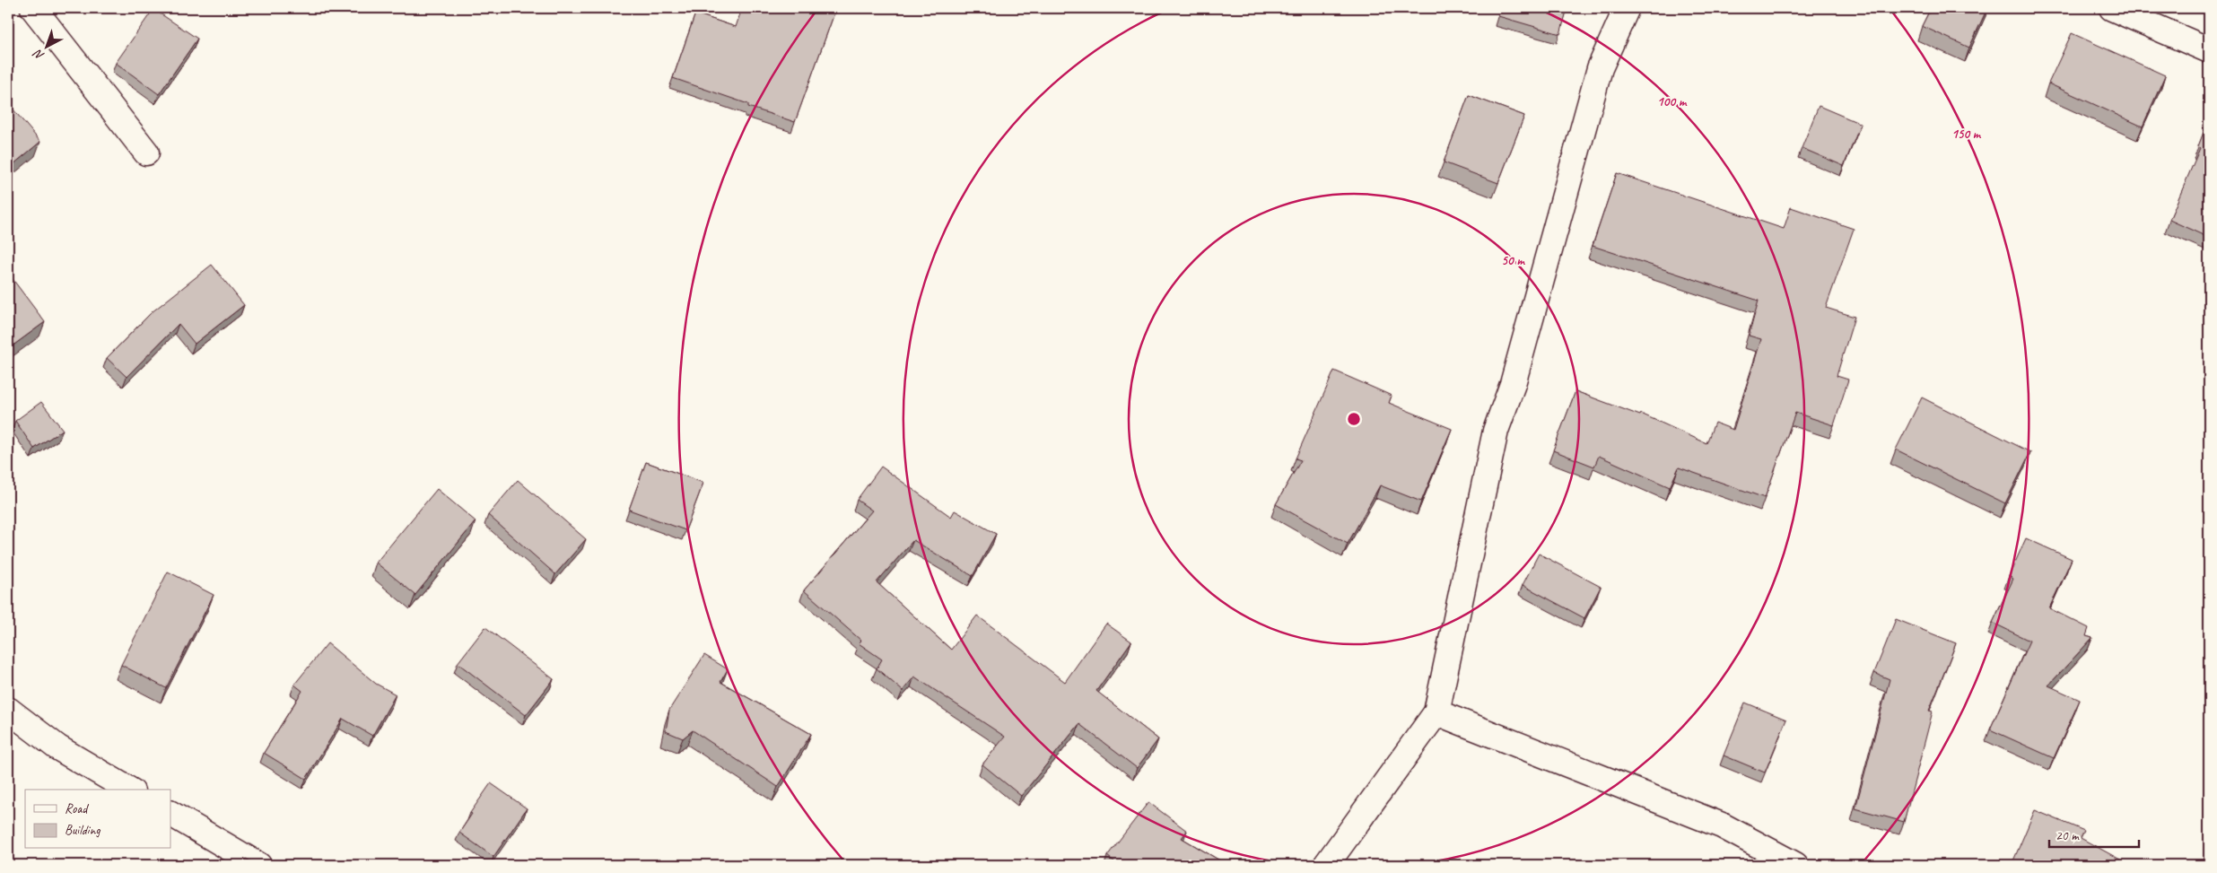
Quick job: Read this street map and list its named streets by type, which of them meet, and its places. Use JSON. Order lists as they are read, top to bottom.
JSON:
{
  "legend": ["Road", "Building"],
  "scale_bar": "20 m",
  "north": "bottom left",
  "rings": ["100 m", "150 m", "50 m"]
}
